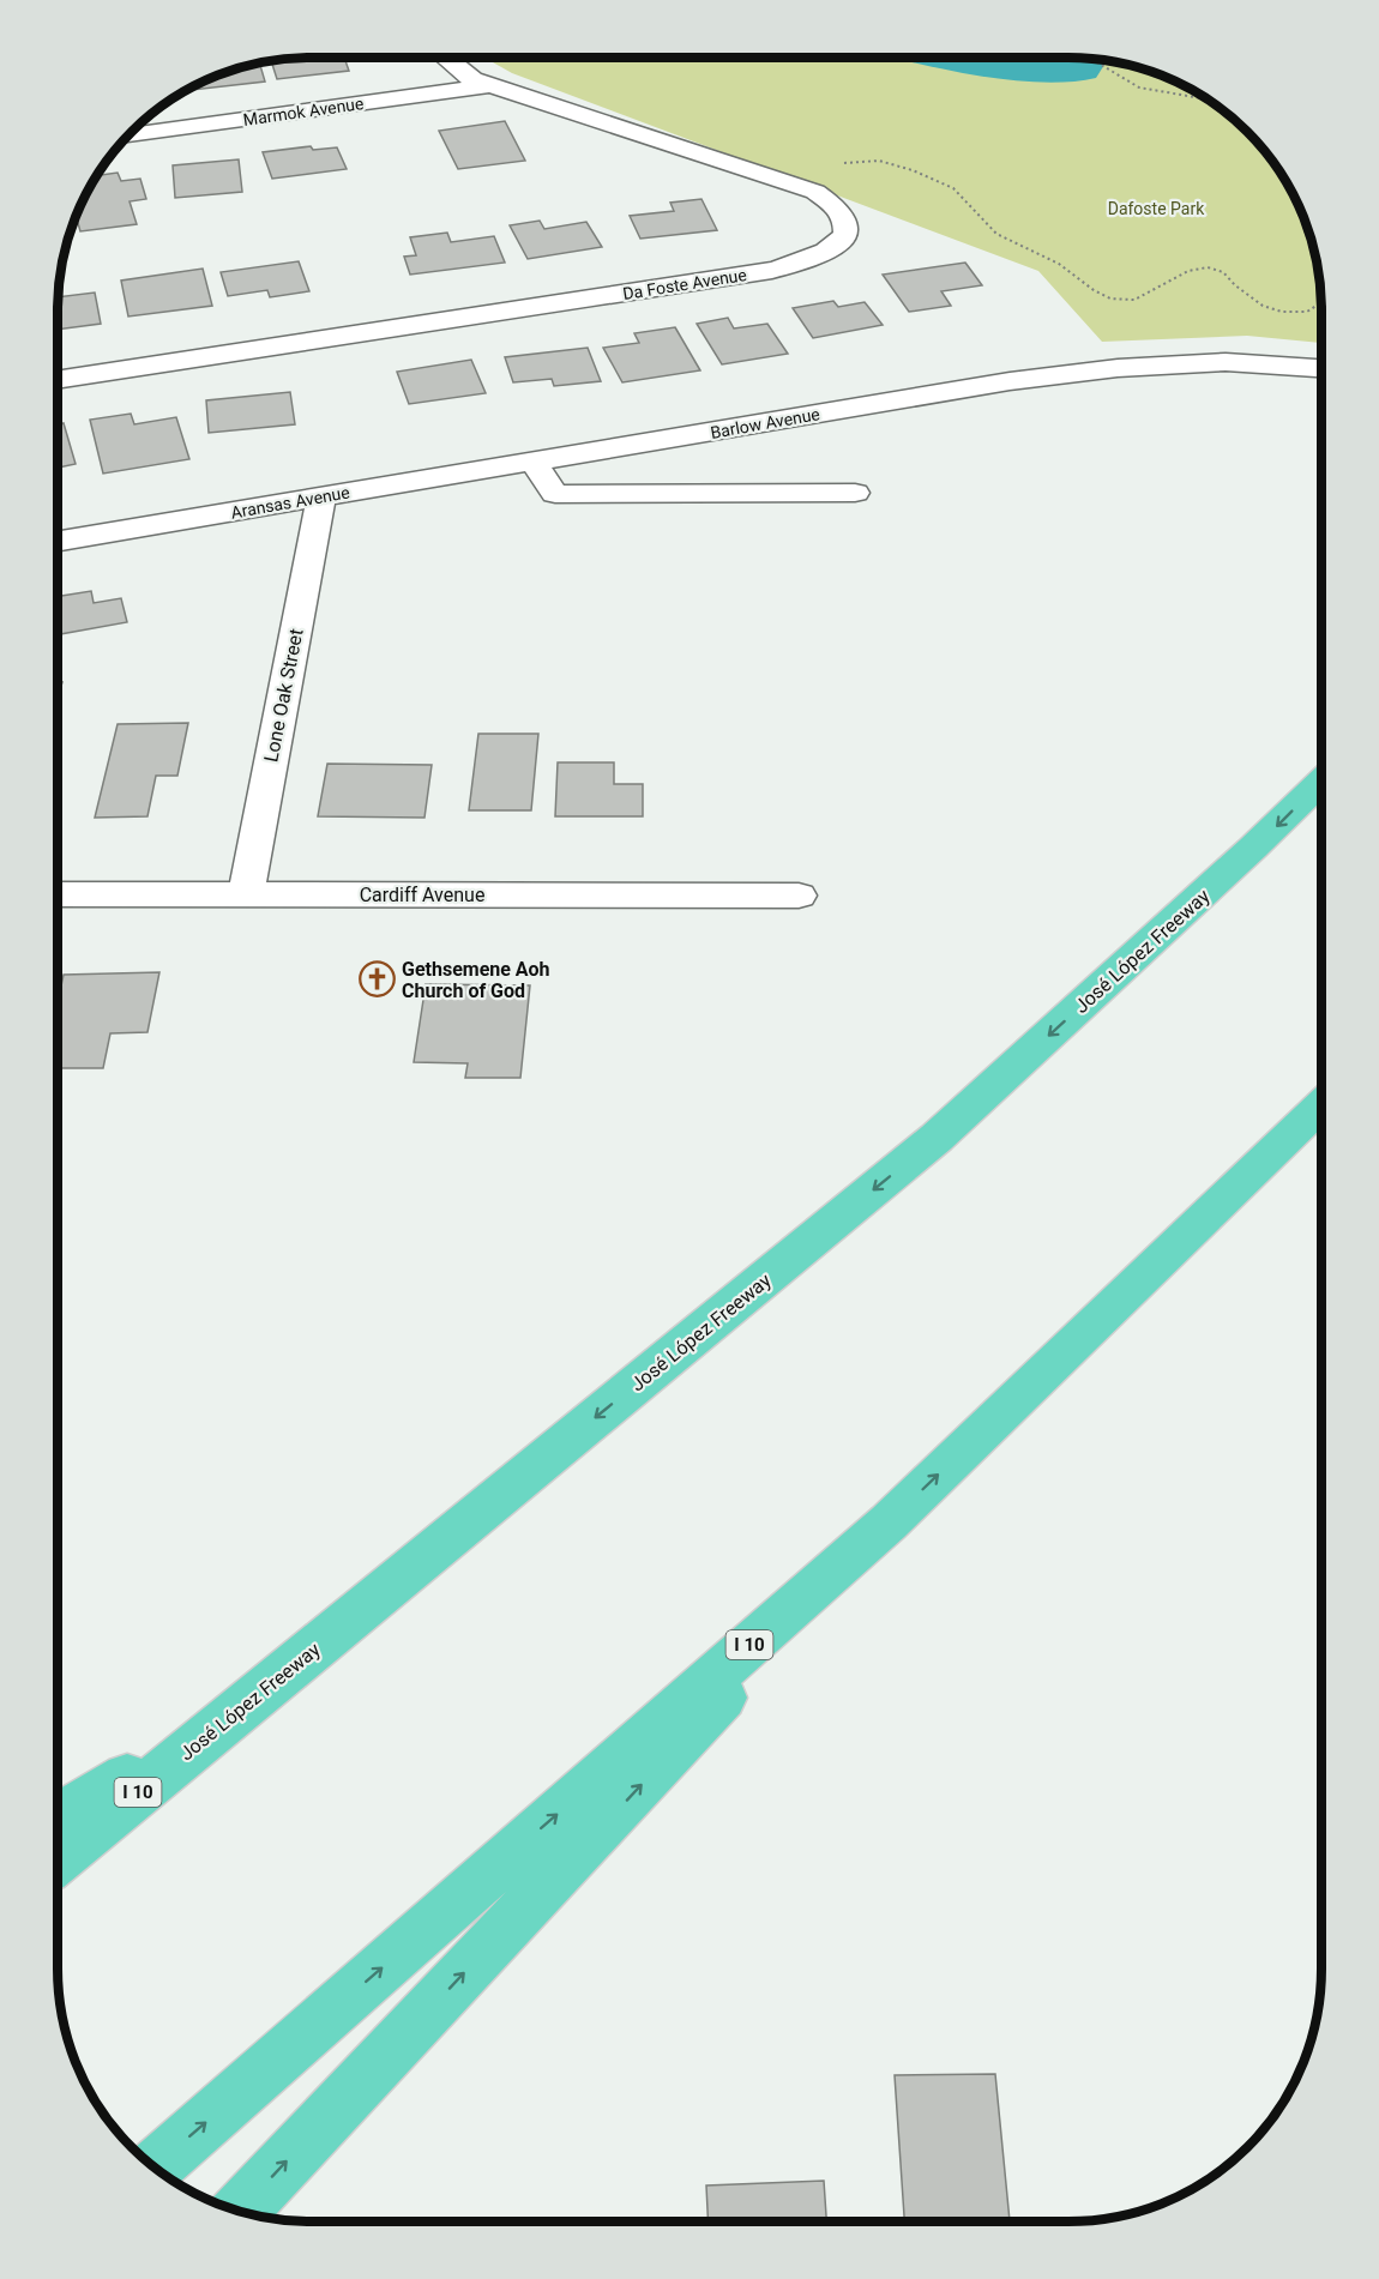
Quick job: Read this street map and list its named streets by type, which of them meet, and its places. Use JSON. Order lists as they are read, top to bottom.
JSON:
{
  "streets": {
    "highway": ["José López Freeway", "I 10"],
    "street": [
      "Marmok Avenue",
      "Da Foste Avenue",
      "Barlow Avenue",
      "Aransas Avenue",
      "Lone Oak Street",
      "Cardiff Avenue"
    ]
  },
  "crossings": [
    ["Marmok Avenue", "Da Foste Avenue"],
    ["Barlow Avenue", "Aransas Avenue"],
    ["Aransas Avenue", "Lone Oak Street"],
    ["Lone Oak Street", "Cardiff Avenue"]
  ],
  "parks": ["Dafoste Park"],
  "places": {
    "church": ["Gethsemene Aoh Church of God"]
  }
}
